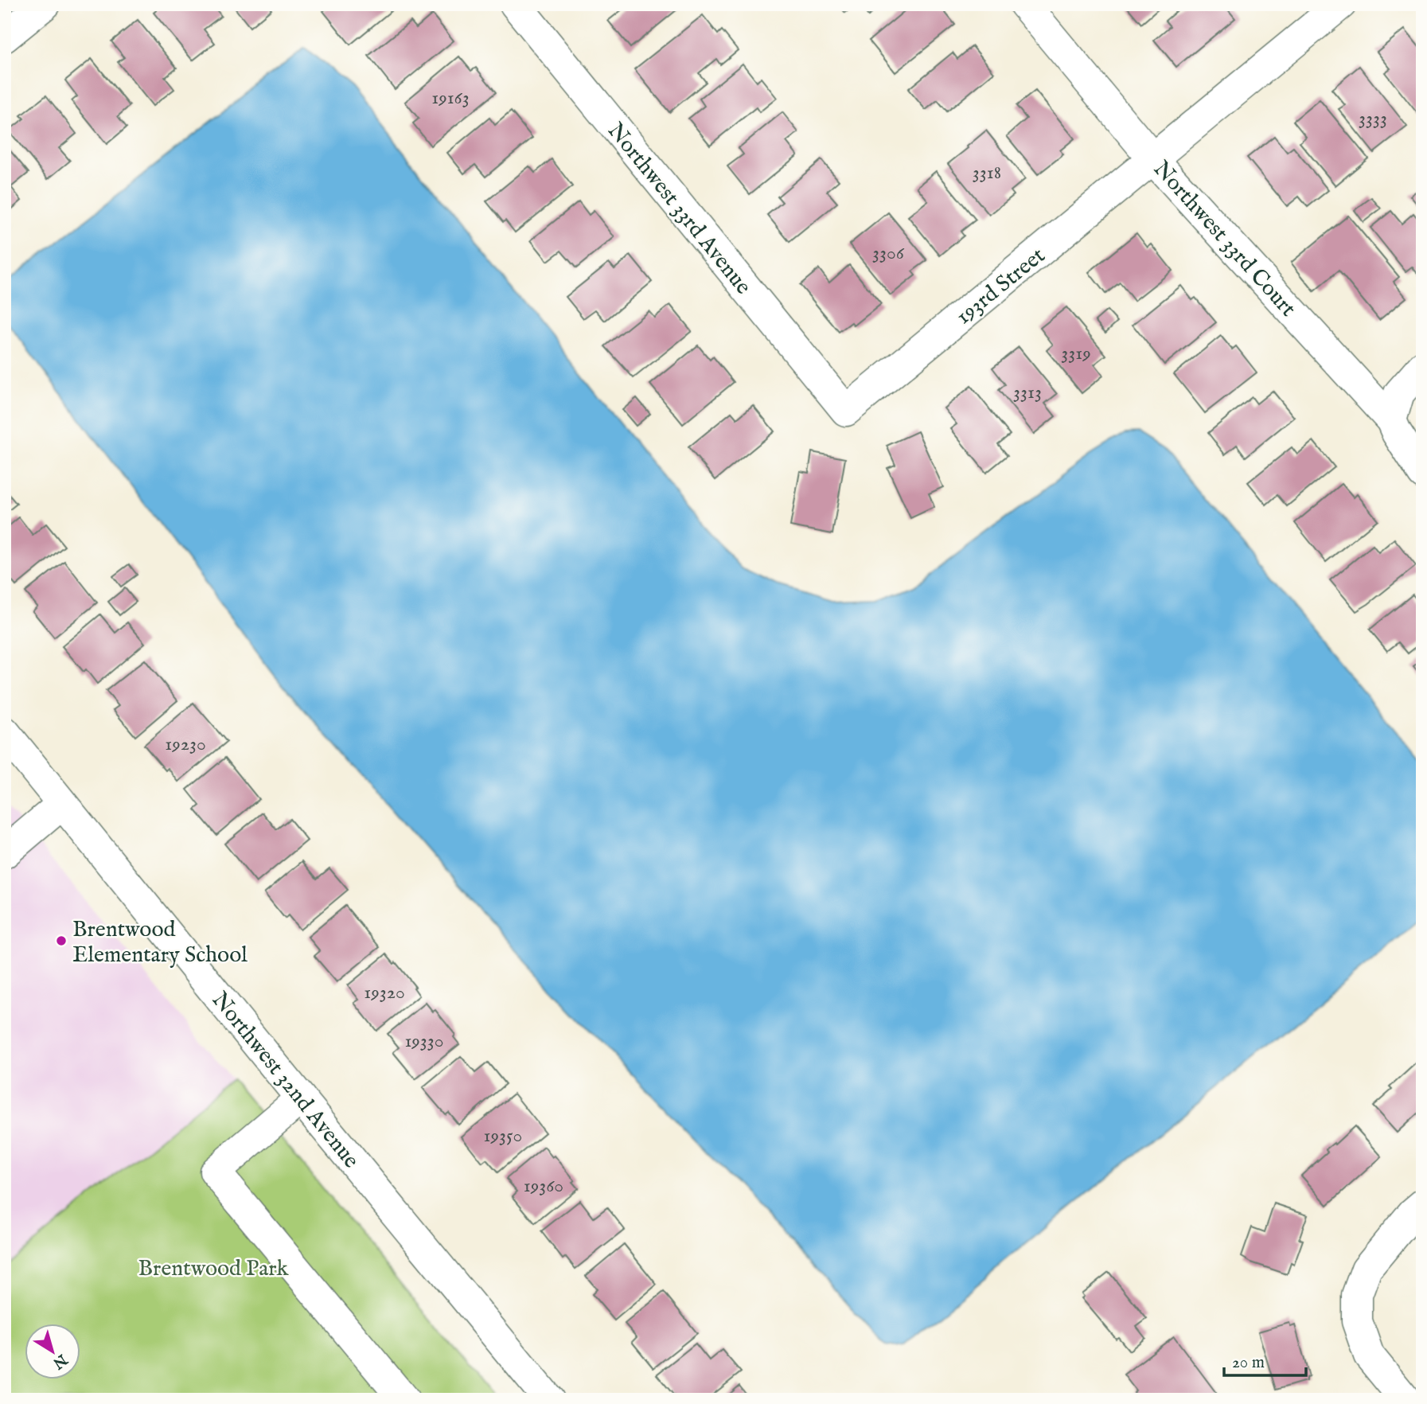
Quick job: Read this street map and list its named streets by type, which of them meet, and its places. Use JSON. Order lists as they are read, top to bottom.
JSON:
{
  "streets": {
    "street": [
      "Northwest 33rd Avenue",
      "Northwest 33rd Court",
      "193rd Street",
      "Northwest 32nd Avenue"
    ]
  },
  "crossings": [
    ["Northwest 33rd Avenue", "193rd Street"],
    ["Northwest 33rd Court", "193rd Street"]
  ],
  "parks": ["Brentwood Park"],
  "places": ["Brentwood Elementary School"],
  "house_numbers": [
    "19163",
    "3333",
    "3318",
    "3306",
    "3319",
    "3313",
    "19230",
    "19320",
    "19330",
    "19350",
    "19360"
  ],
  "scale_bar": "20 m",
  "north": "bottom right"
}
